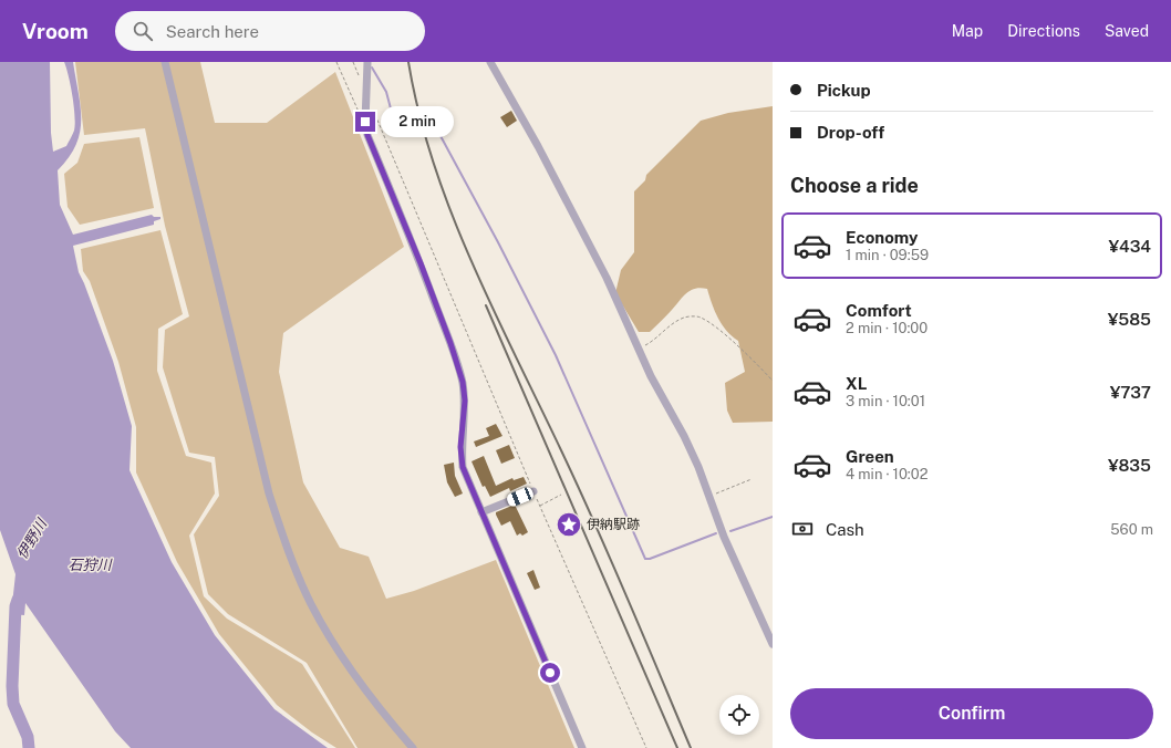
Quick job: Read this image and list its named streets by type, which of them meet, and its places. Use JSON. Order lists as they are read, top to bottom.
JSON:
{
  "water": ["伊野川", "石狩川"],
  "places": {
    "place": ["伊納駅跡"]
  },
  "page": {
    "header": "Vroom",
    "search": "Search here",
    "nav": ["Map", "Directions", "Saved"],
    "banner": ["Pickup", "Drop-off"],
    "bubble": "2 min",
    "heading": "Choose a ride",
    "list": [
      {
        "name": "Economy",
        "note": "1 min · 09:59",
        "value": "¥434"
      },
      {
        "name": "Comfort",
        "note": "2 min · 10:00",
        "value": "¥585"
      },
      {
        "name": "XL",
        "note": "3 min · 10:01",
        "value": "¥737"
      },
      {
        "name": "Green",
        "note": "4 min · 10:02",
        "value": "¥835"
      }
    ],
    "pay": ["Cash", "560 m"],
    "buttons": "Confirm"
  }
}
